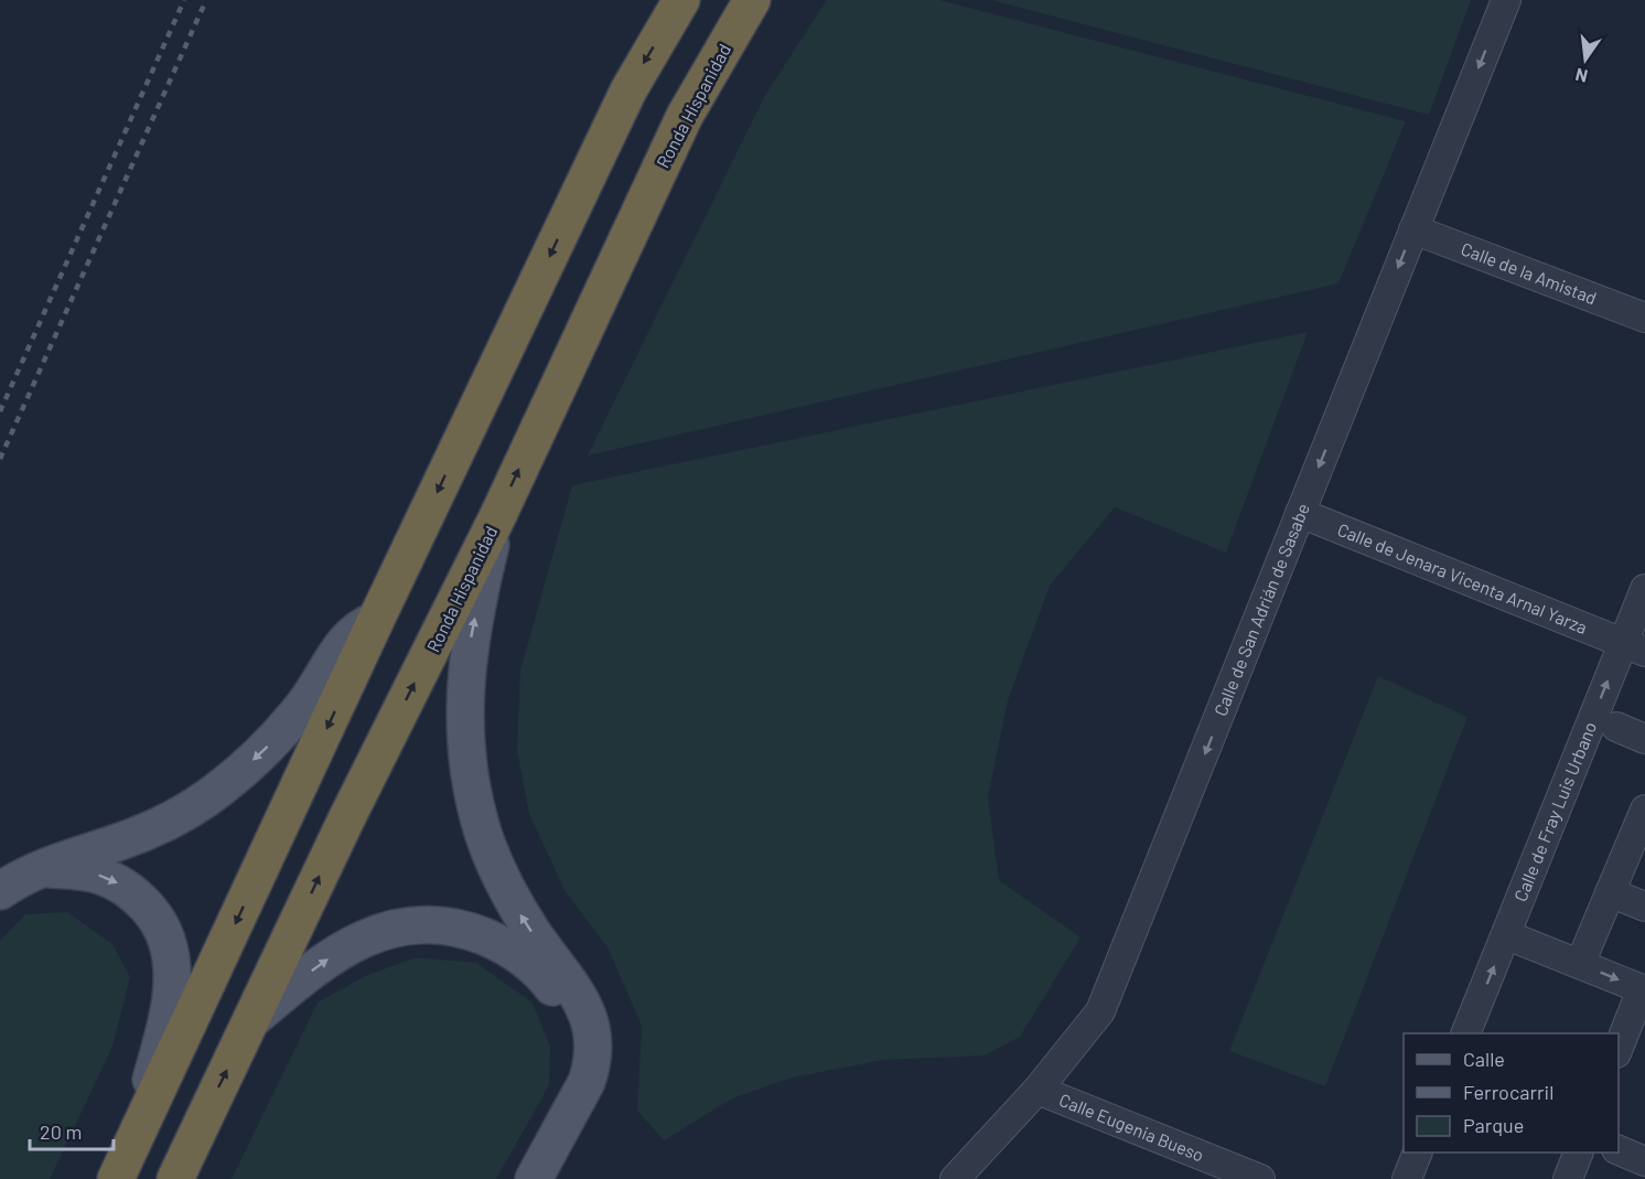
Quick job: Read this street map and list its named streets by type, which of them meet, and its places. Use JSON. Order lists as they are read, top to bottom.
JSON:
{
  "streets": {
    "highway": ["Ronda Hispanidad"],
    "street": [
      "Calle de la Amistad",
      "Calle de Jenara Vicenta Arnal Yarza",
      "Calle de San Adrián de Sasabe",
      "Calle de Fray Luis Urbano",
      "Calle Eugenia Bueso"
    ]
  },
  "crossings": [
    ["Calle de la Amistad", "Calle de San Adrián de Sasabe"],
    ["Calle de Jenara Vicenta Arnal Yarza", "Calle de San Adrián de Sasabe"],
    ["Calle de Jenara Vicenta Arnal Yarza", "Calle de Fray Luis Urbano"],
    ["Calle de San Adrián de Sasabe", "Calle Eugenia Bueso"]
  ],
  "one_way": ["Calle de San Adrián de Sasabe"],
  "legend": ["Calle", "Ferrocarril", "Parque"],
  "scale_bar": "20 m",
  "north": "bottom"
}
